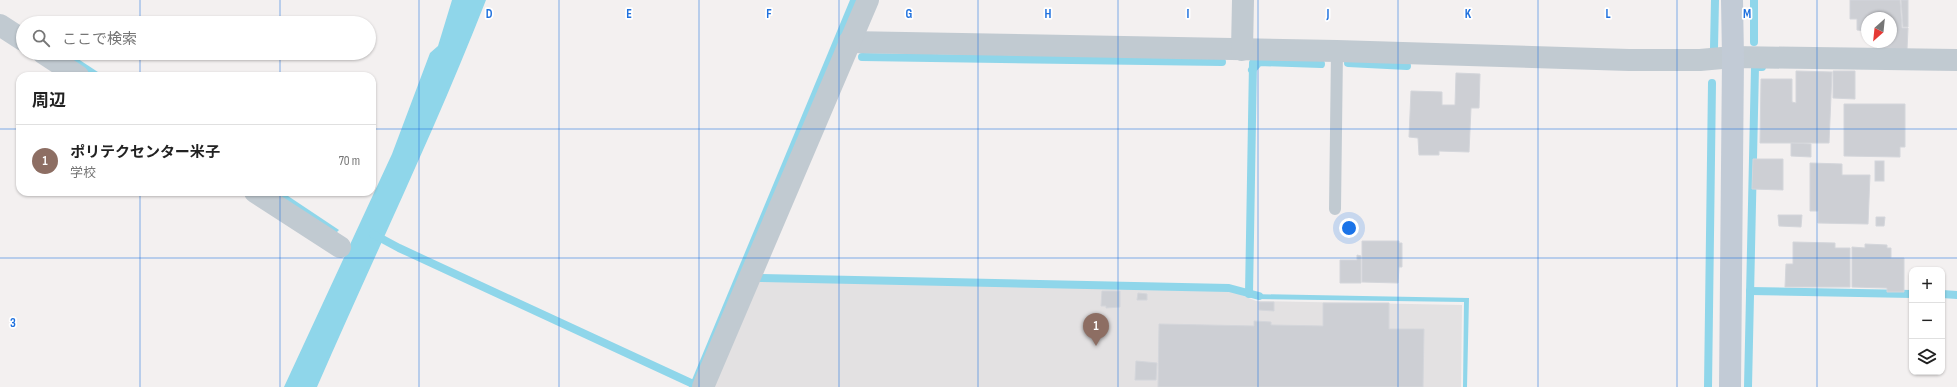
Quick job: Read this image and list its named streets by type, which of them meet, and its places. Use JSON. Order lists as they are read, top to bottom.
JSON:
{
  "north": "bottom left",
  "page": {
    "search": "ここで検索",
    "heading": "周辺",
    "list": [
      {
        "mark": "1",
        "name": "ポリテクセンター米子",
        "note": "学校",
        "value": "70 m"
      }
    ],
    "map_buttons": ["+", "−"],
    "pins": "1"
  },
  "grid": {
    "columns": [
      "D",
      "E",
      "F",
      "G",
      "H",
      "I",
      "J",
      "K",
      "L",
      "M"
    ],
    "rows": ["3"]
  }
}
